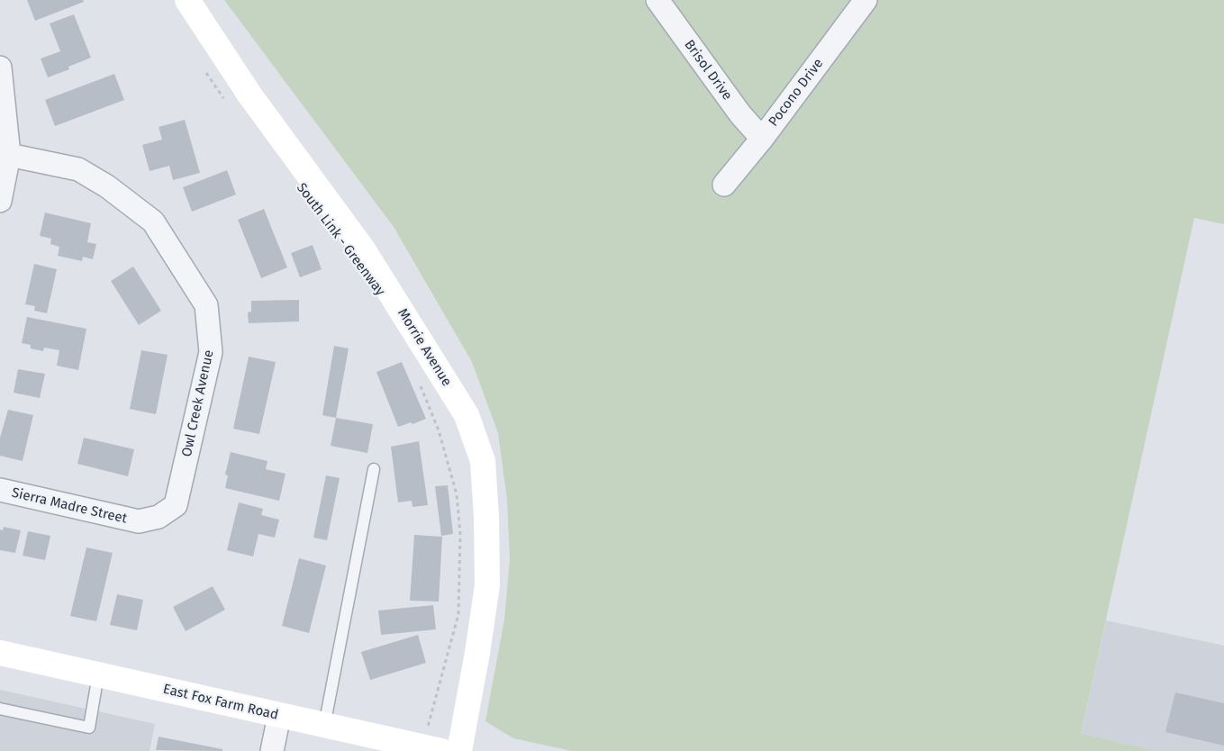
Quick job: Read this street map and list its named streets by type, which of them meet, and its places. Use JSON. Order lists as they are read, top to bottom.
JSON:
{
  "streets": {
    "main road": ["Morrie Avenue", "East Fox Farm Road"],
    "street": [
      "Brisol Drive",
      "Pocono Drive",
      "Owl Creek Avenue",
      "Sierra Madre Street"
    ]
  },
  "crossings": [
    ["Brisol Drive", "Pocono Drive"],
    ["Owl Creek Avenue", "Sierra Madre Street"]
  ]
}
